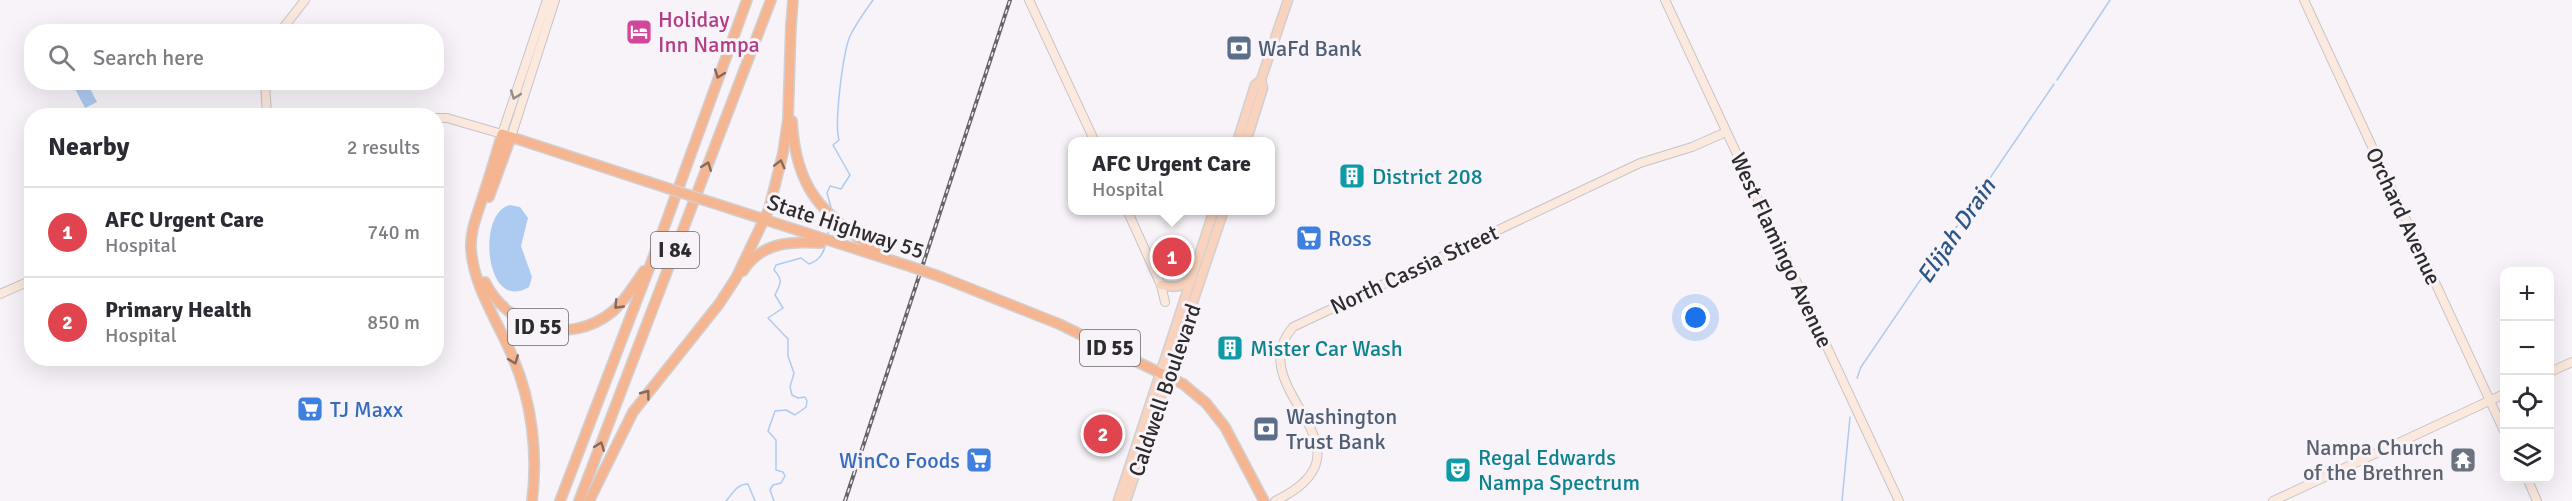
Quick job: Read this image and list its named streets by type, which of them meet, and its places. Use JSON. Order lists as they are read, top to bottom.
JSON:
{
  "streets": {
    "highway": ["State Highway 55", "I 84", "ID 55"],
    "main road": ["Caldwell Boulevard"],
    "street": ["Orchard Avenue", "West Flamingo Avenue", "North Cassia Street"]
  },
  "crossings": [
    ["State Highway 55", "ID 55"],
    ["State Highway 55", "Caldwell Boulevard"],
    ["I 84", "ID 55"],
    ["West Flamingo Avenue", "North Cassia Street"],
    ["ID 55", "Caldwell Boulevard"]
  ],
  "water": ["Elijah Drain"],
  "places": {
    "hotel": ["Holiday Inn Nampa"],
    "bank": ["WaFd Bank", "Washington Trust Bank"],
    "building": ["District 208", "Mister Car Wash"],
    "supermarket": ["Ross", "TJ Maxx", "WinCo Foods"],
    "temple": ["Nampa Church of the Brethren"],
    "theatre": ["Regal Edwards Nampa Spectrum"]
  },
  "page": {
    "search": "Search here",
    "heading": ["Nearby", "2 results"],
    "popup": ["AFC Urgent Care", "Hospital"],
    "list": [
      {
        "mark": "1",
        "name": "AFC Urgent Care",
        "note": "Hospital",
        "value": "740 m"
      },
      {
        "mark": "2",
        "name": "Primary Health",
        "note": "Hospital",
        "value": "850 m"
      }
    ],
    "pins": ["1", "2"],
    "map_buttons": ["+", "−"]
  }
}
